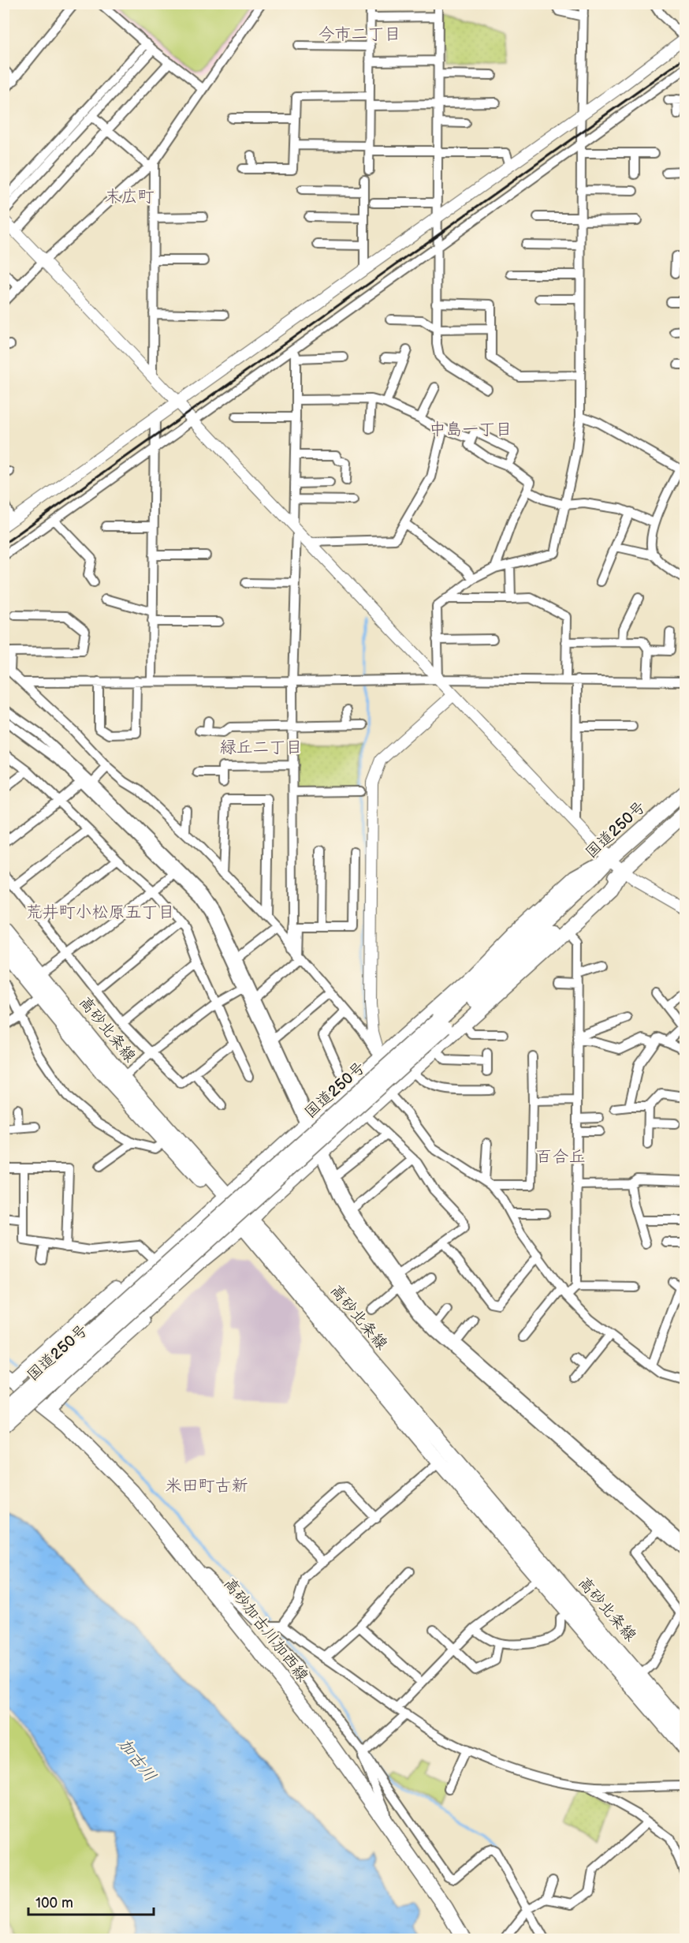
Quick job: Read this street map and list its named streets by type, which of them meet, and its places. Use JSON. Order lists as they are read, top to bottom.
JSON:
{
  "streets": {
    "main road": ["国道250号", "高砂北条線", "高砂加古川加西線"]
  },
  "districts": [
    "今市二丁目",
    "末広町",
    "中島一丁目",
    "緑丘二丁目",
    "荒井町小松原五丁目",
    "百合丘",
    "米田町古新"
  ],
  "water": ["加古川"],
  "scale_bar": "100 m"
}
